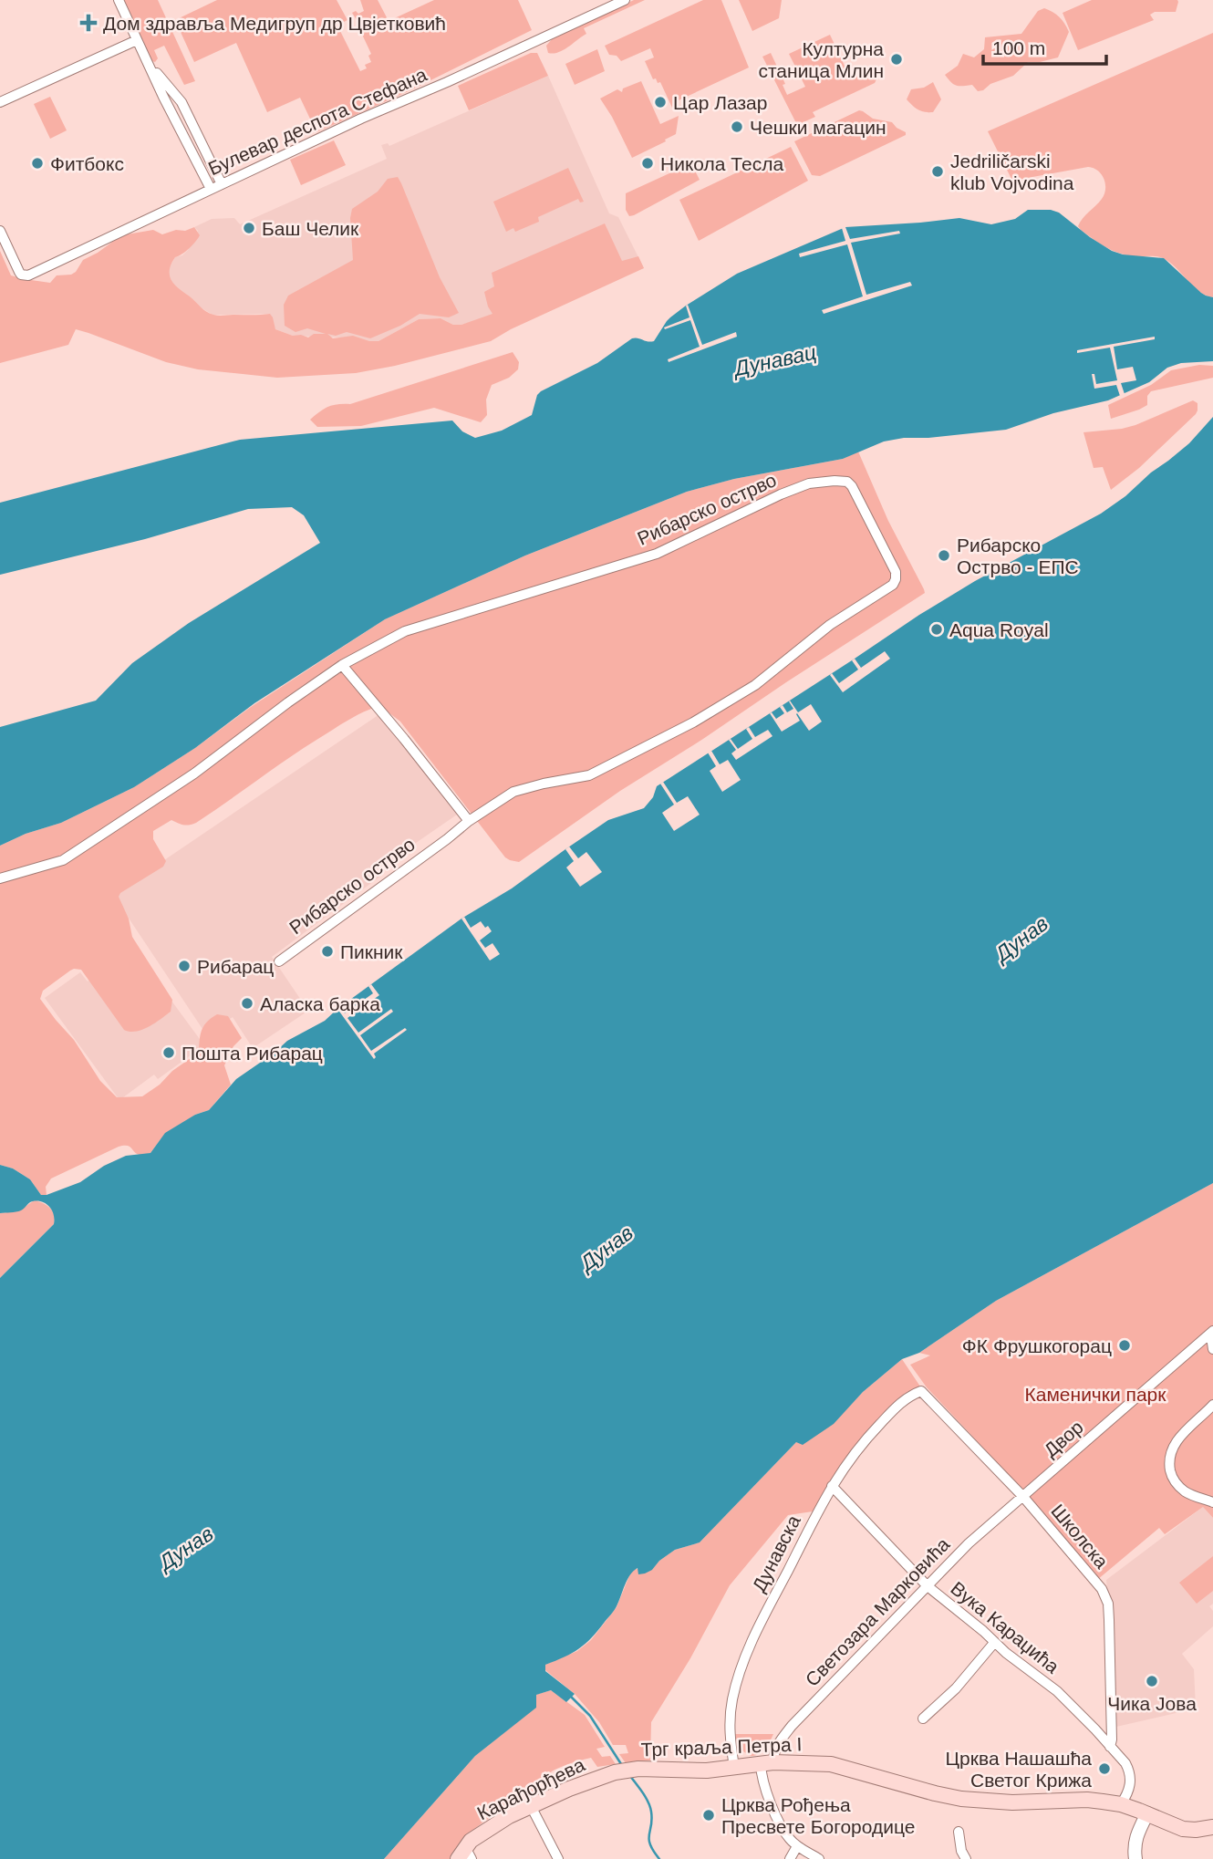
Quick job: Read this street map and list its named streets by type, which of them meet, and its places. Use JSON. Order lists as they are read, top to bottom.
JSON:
{
  "streets": {
    "main road": ["Трг краља Петра I", "Карађорђева"],
    "street": [
      "Булевар деспота Стефана",
      "Рибарско острво",
      "Двор",
      "Школска",
      "Дунавска",
      "Светозара Марковића",
      "Вука Караџића"
    ]
  },
  "crossings": [
    ["Двор", "Школска"],
    ["Двор", "Светозара Марковића"],
    ["Школска", "Дунавска"],
    ["Школска", "Светозара Марковића"],
    ["Школска", "Вука Караџића"],
    ["Дунавска", "Вука Караџића"],
    ["Дунавска", "Трг краља Петра I"],
    ["Светозара Марковића", "Вука Караџића"],
    ["Светозара Марковића", "Трг краља Петра I"],
    ["Вука Караџића", "Трг краља Петра I"],
    ["Трг краља Петра I", "Карађорђева"]
  ],
  "water": ["Дунавац", "Дунав"],
  "parks": ["Каменички парк"],
  "places": {
    "health": ["Дом здравља Медигруп др Цвјетковић"],
    "other": [
      "Културна станица Млин",
      "Цар Лазар",
      "Чешки магацин",
      "Фитбокс",
      "Никола Тесла",
      "Jedriličarski klub Vojvodina",
      "Баш Челик",
      "Рибарско Острво - ЕПС",
      "Aqua Royal",
      "Пикник",
      "Рибарац",
      "Аласка барка",
      "Пошта Рибарац",
      "ФК Фрушкогорац",
      "Чика Јова",
      "Црква Нашашћа Светог Крижа",
      "Црква Рођења Пресвете Богородице"
    ]
  },
  "scale_bar": "100 m"
}
